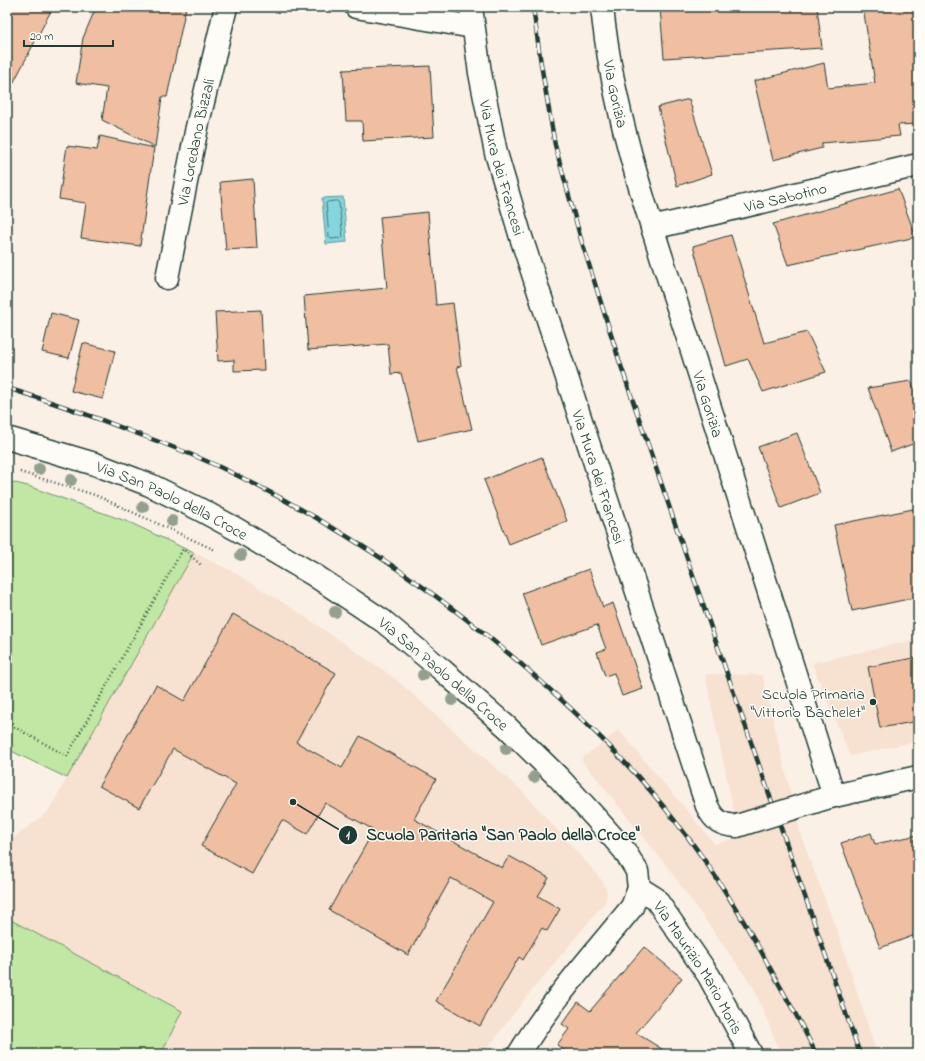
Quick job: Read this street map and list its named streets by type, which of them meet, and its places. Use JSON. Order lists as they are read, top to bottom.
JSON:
{
  "streets": {
    "street": [
      "Via Gorizia",
      "Via Loredano Bizzali",
      "Via Mura dei Francesi",
      "Via Sabotino",
      "Via San Paolo della Croce",
      "Via Maurizio Mario Moris"
    ]
  },
  "crossings": [
    ["Via Gorizia", "Via Mura dei Francesi"],
    ["Via Gorizia", "Via Sabotino"],
    ["Via San Paolo della Croce", "Via Maurizio Mario Moris"]
  ],
  "places": ["Scuola Primaria \"Vittorio Bachelet\"", "Scuola Paritaria \"San Paolo della Croce\""],
  "scale_bar": "20 m"
}
